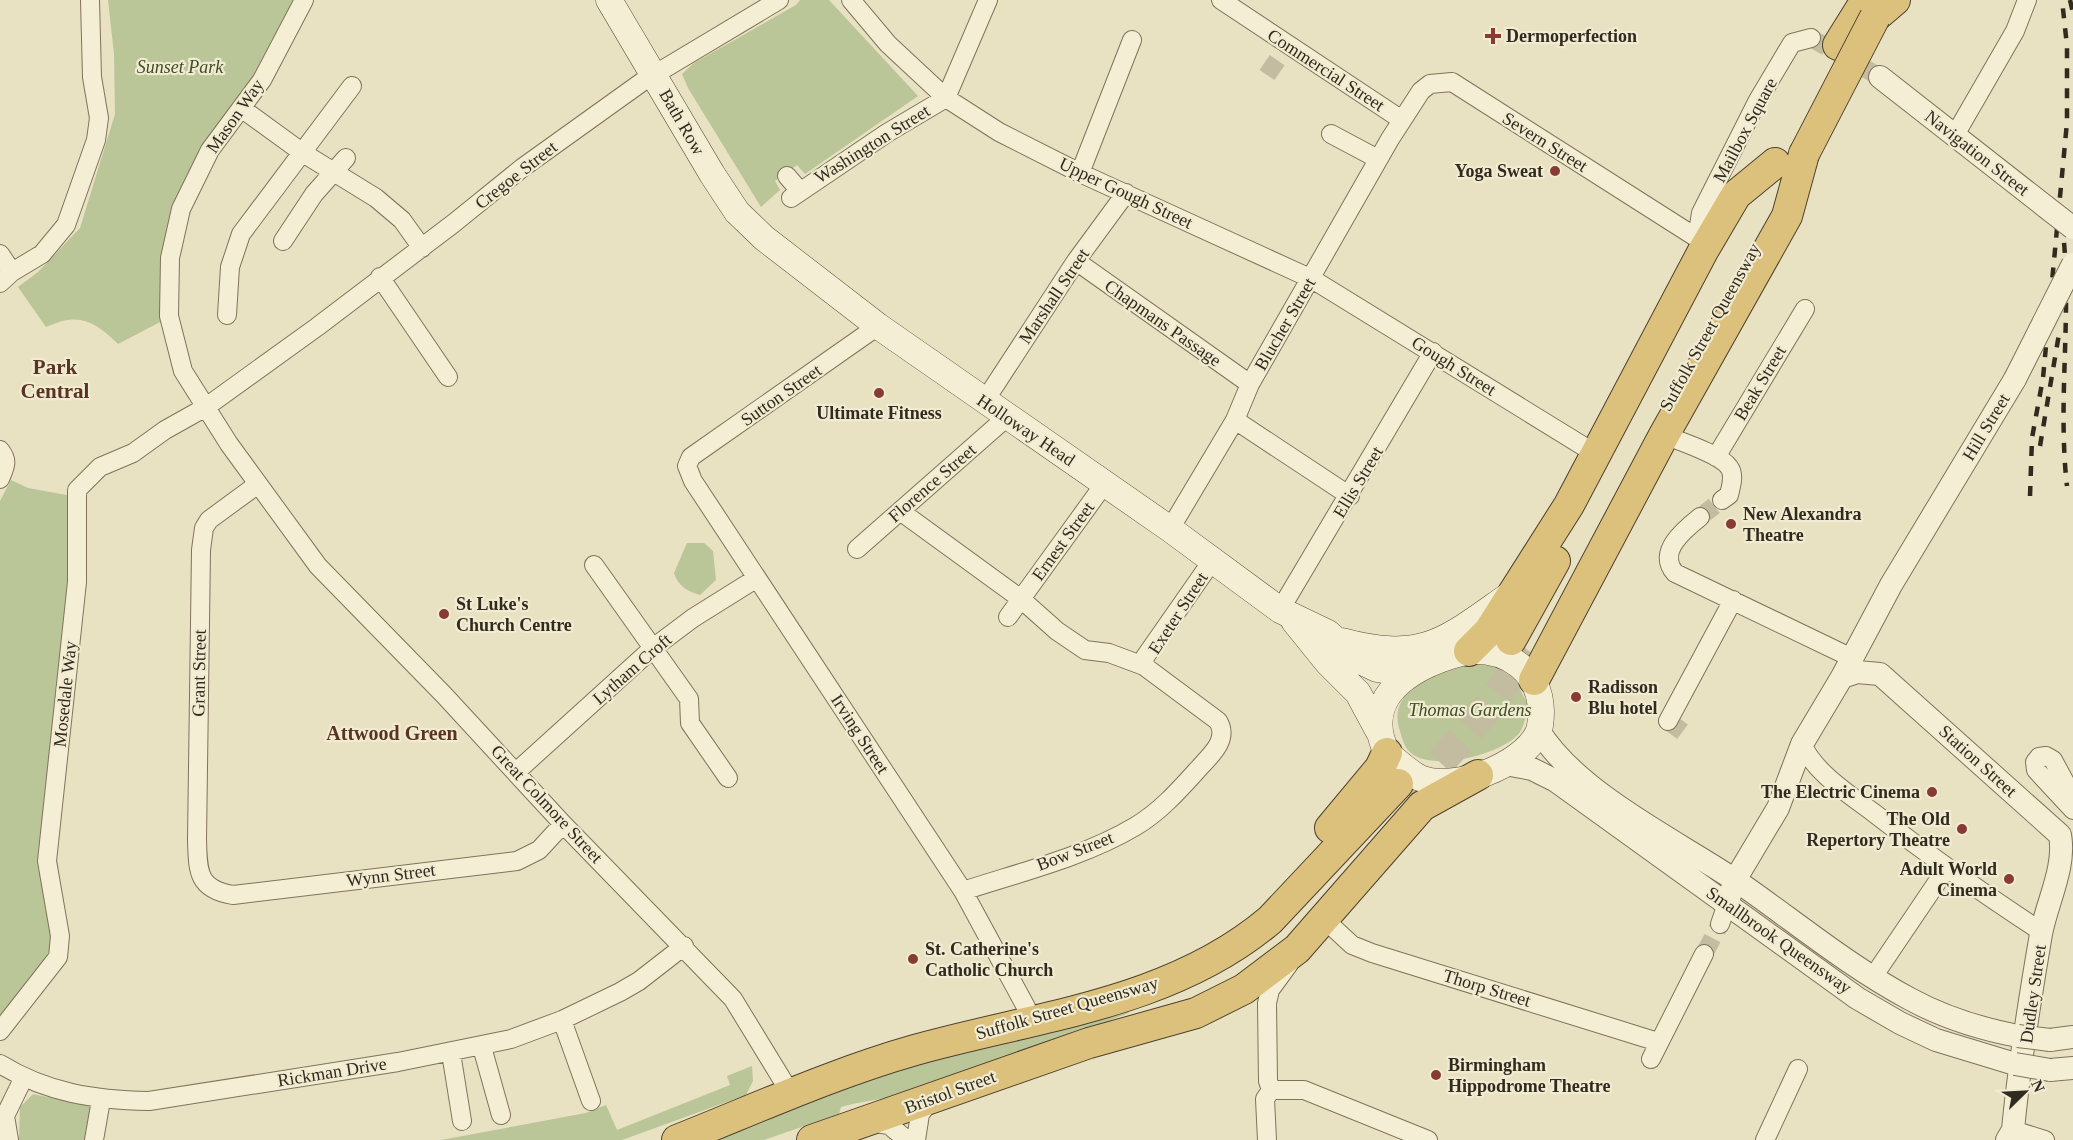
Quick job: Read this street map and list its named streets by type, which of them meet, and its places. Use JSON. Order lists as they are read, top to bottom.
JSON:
{
  "streets": {
    "highway": ["Suffolk Street Queensway", "Bristol Street"],
    "main road": ["Bath Row", "Holloway Head"],
    "street": [
      "Commercial Street",
      "Mason Way",
      "Mailbox Square",
      "Severn Street",
      "Washington Street",
      "Navigation Street",
      "Cregoe Street",
      "Upper Gough Street",
      "Marshall Street",
      "Chapmans Passage",
      "Blucher Street",
      "Gough Street",
      "Beak Street",
      "Sutton Street",
      "Hill Street",
      "Ellis Street",
      "Florence Street",
      "Ernest Street",
      "Exeter Street",
      "Lytham Croft",
      "Grant Street",
      "Mosedale Way",
      "Irving Street",
      "Station Street",
      "Great Colmore Street",
      "Bow Street",
      "Wynn Street",
      "Smallbrook Queensway",
      "Thorp Street",
      "Dudley Street",
      "Rickman Drive"
    ]
  },
  "crossings": [
    ["Commercial Street", "Severn Street"],
    ["Commercial Street", "Blucher Street"],
    ["Mason Way", "Cregoe Street"],
    ["Mason Way", "Mosedale Way"],
    ["Mason Way", "Great Colmore Street"],
    ["Bath Row", "Cregoe Street"],
    ["Bath Row", "Holloway Head"],
    ["Mailbox Square", "Severn Street"],
    ["Mailbox Square", "Suffolk Street Queensway"],
    ["Severn Street", "Blucher Street"],
    ["Washington Street", "Upper Gough Street"],
    ["Cregoe Street", "Mosedale Way"],
    ["Cregoe Street", "Great Colmore Street"],
    ["Upper Gough Street", "Marshall Street"],
    ["Upper Gough Street", "Blucher Street"],
    ["Upper Gough Street", "Gough Street"],
    ["Marshall Street", "Chapmans Passage"],
    ["Marshall Street", "Holloway Head"],
    ["Chapmans Passage", "Blucher Street"],
    ["Blucher Street", "Gough Street"],
    ["Blucher Street", "Holloway Head"],
    ["Suffolk Street Queensway", "Bristol Street"],
    ["Gough Street", "Ellis Street"],
    ["Sutton Street", "Holloway Head"],
    ["Sutton Street", "Irving Street"],
    ["Hill Street", "Station Street"],
    ["Hill Street", "Smallbrook Queensway"],
    ["Holloway Head", "Ellis Street"],
    ["Holloway Head", "Florence Street"],
    ["Holloway Head", "Ernest Street"],
    ["Holloway Head", "Exeter Street"],
    ["Holloway Head", "Smallbrook Queensway"],
    ["Exeter Street", "Bow Street"],
    ["Lytham Croft", "Irving Street"],
    ["Lytham Croft", "Great Colmore Street"],
    ["Grant Street", "Great Colmore Street"],
    ["Grant Street", "Wynn Street"],
    ["Mosedale Way", "Great Colmore Street"],
    ["Irving Street", "Bow Street"],
    ["Station Street", "Dudley Street"],
    ["Great Colmore Street", "Wynn Street"],
    ["Great Colmore Street", "Rickman Drive"]
  ],
  "districts": ["Park Central", "Attwood Green"],
  "parks": ["Sunset Park", "Thomas Gardens"],
  "places": {
    "health": ["Dermoperfection"],
    "other": [
      "Yoga Sweat",
      "Ultimate Fitness",
      "New Alexandra Theatre",
      "St Luke's Church Centre",
      "Radisson Blu hotel",
      "The Electric Cinema",
      "The Old Repertory Theatre",
      "Adult World Cinema",
      "St. Catherine's Catholic Church",
      "Birmingham Hippodrome Theatre"
    ]
  },
  "north": "top right"
}
